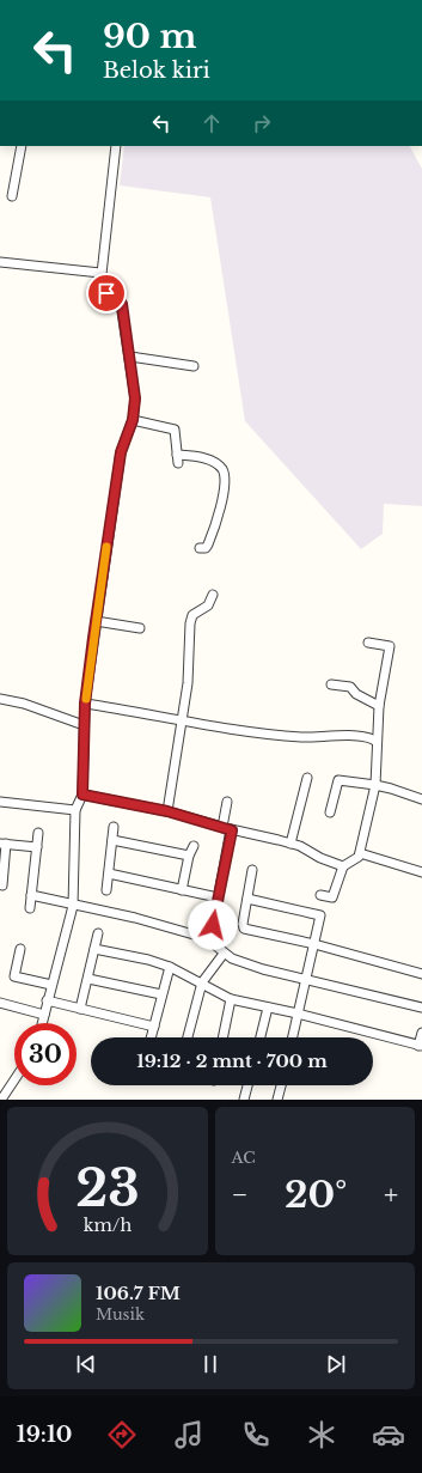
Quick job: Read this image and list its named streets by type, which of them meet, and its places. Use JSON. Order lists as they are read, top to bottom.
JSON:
{
  "page": {
    "turn": ["90 m", "Belok kiri"],
    "limit": "30",
    "trip": "19:12 · 2 mnt · 700 m",
    "tile": "AC",
    "heat": ["−", "20°", "+"],
    "song": ["106.7 FM", "Musik"],
    "tabs": "19:10",
    "gauge": ["23", "km/h"]
  }
}
